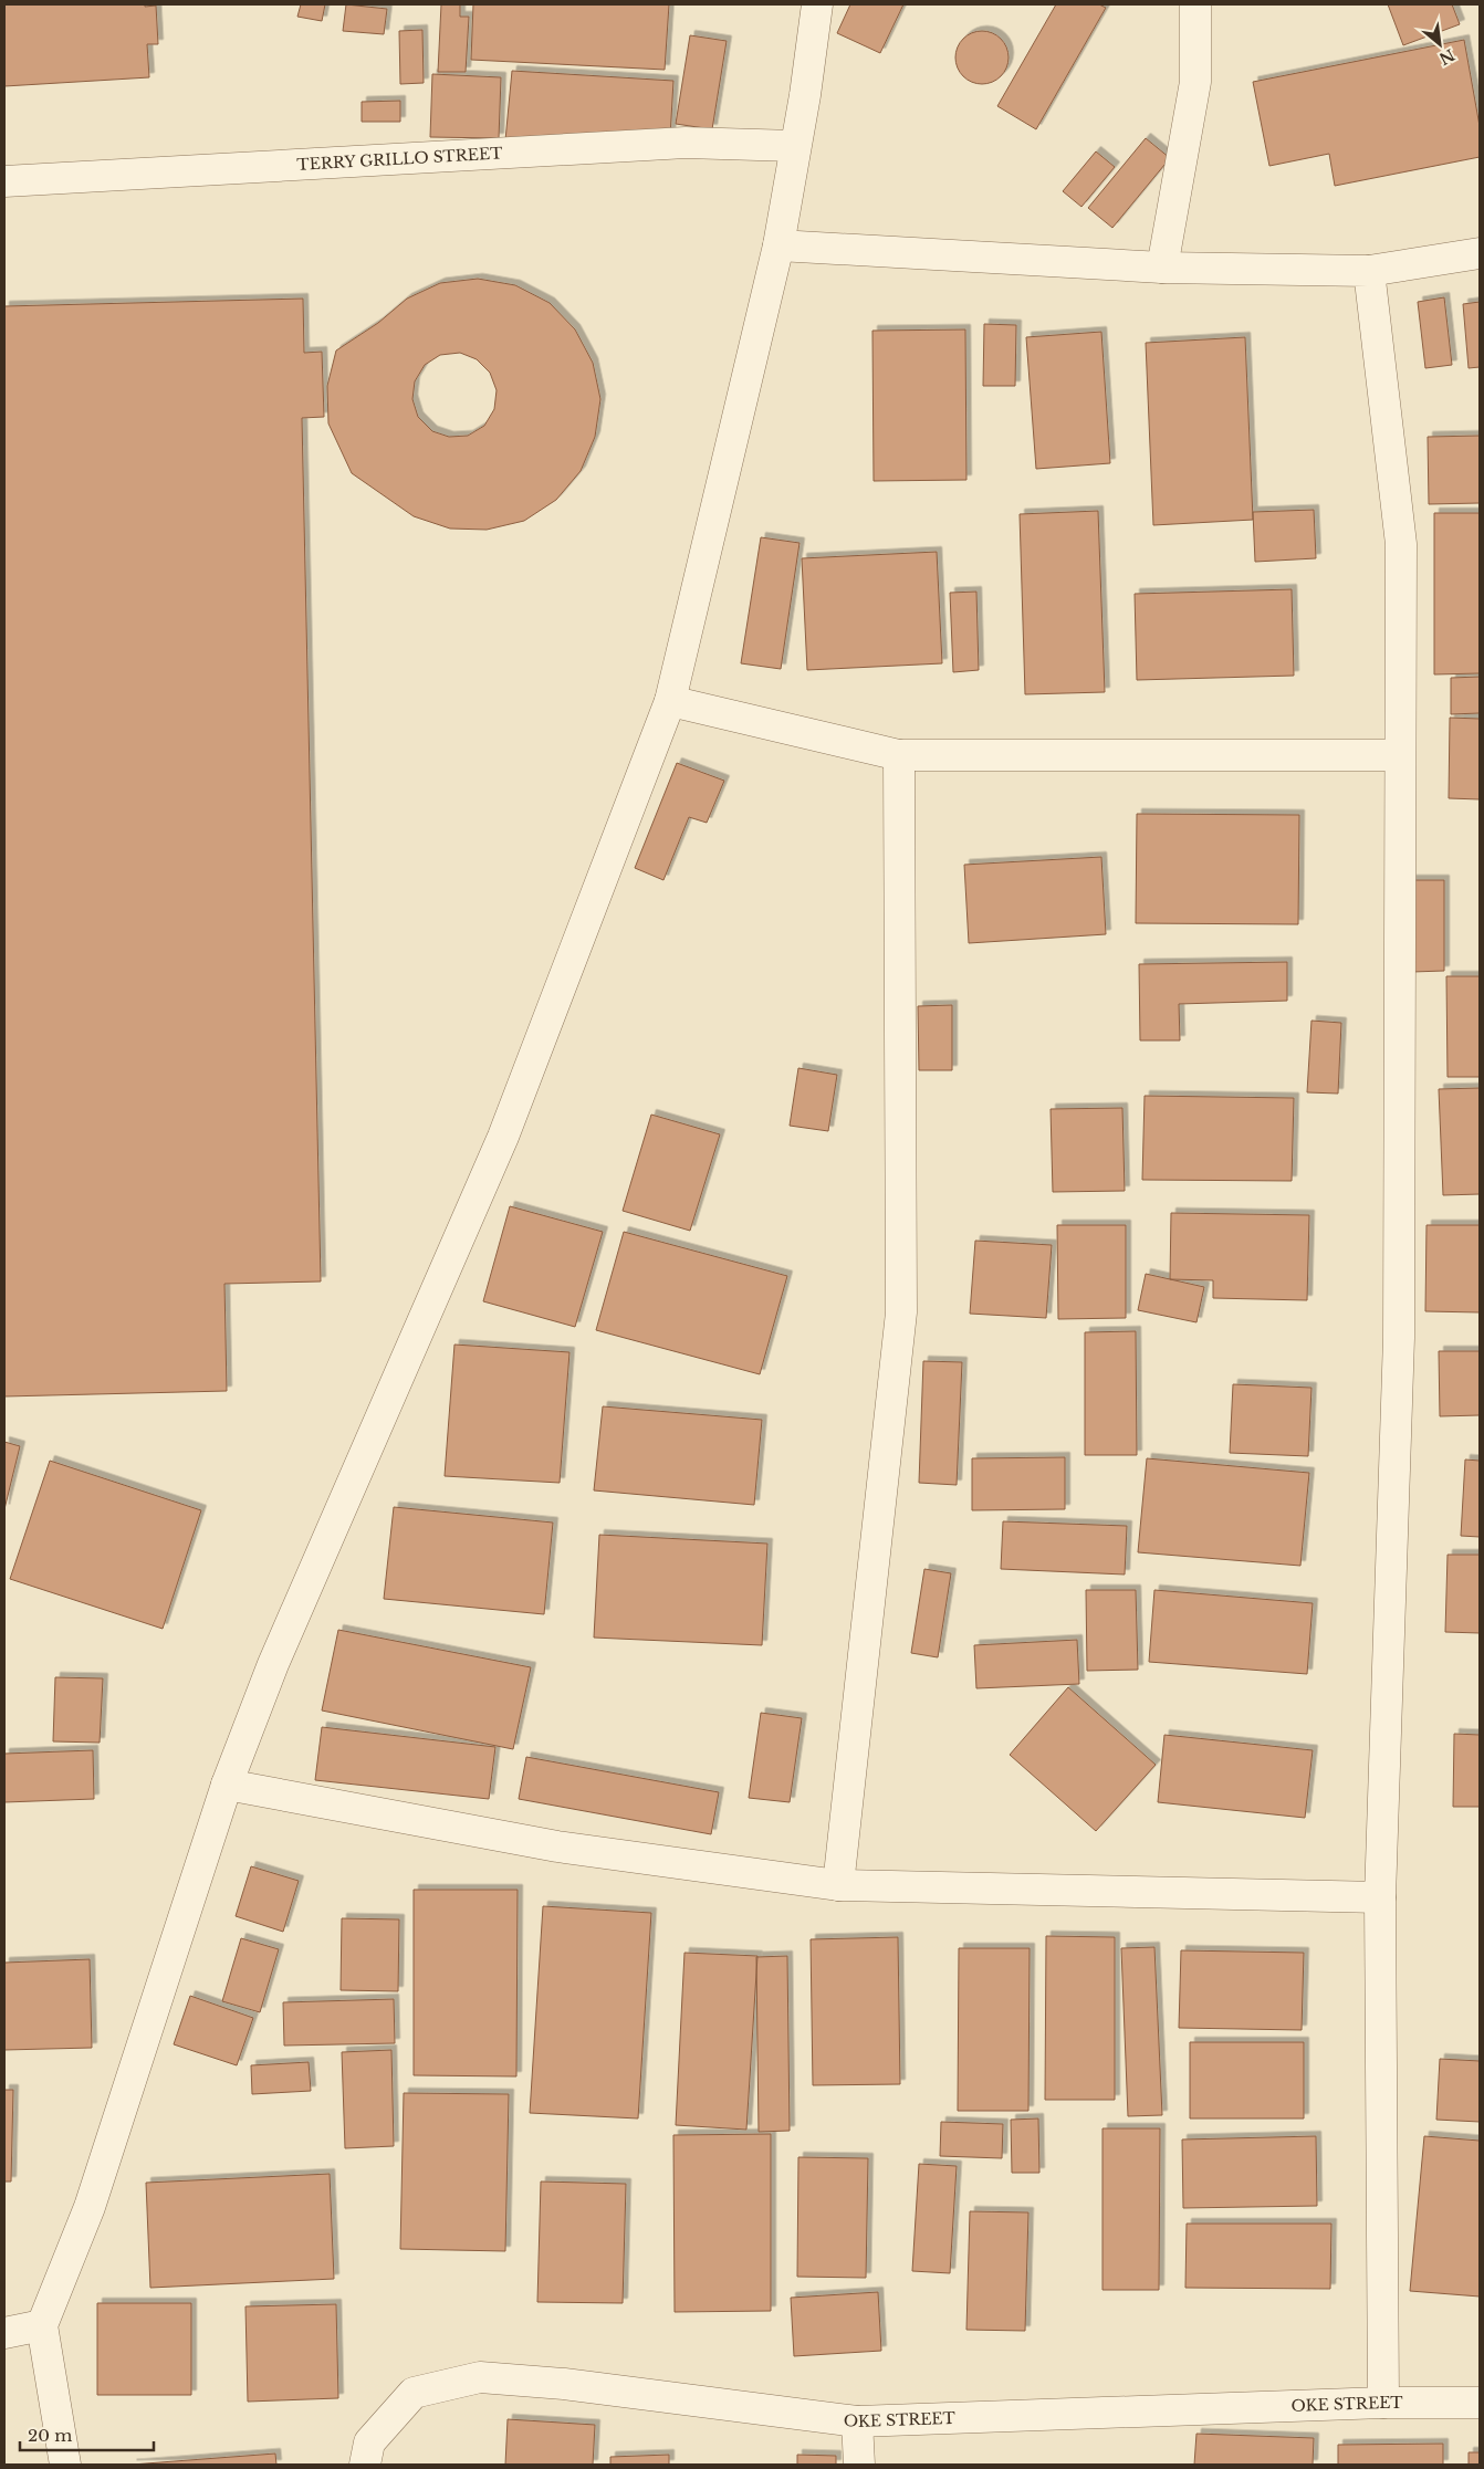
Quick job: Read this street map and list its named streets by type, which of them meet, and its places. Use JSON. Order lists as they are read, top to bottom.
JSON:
{
  "streets": {
    "street": ["TERRY GRILLO STREET", "OKE STREET"]
  },
  "scale_bar": "20 m",
  "north": "bottom right"
}
